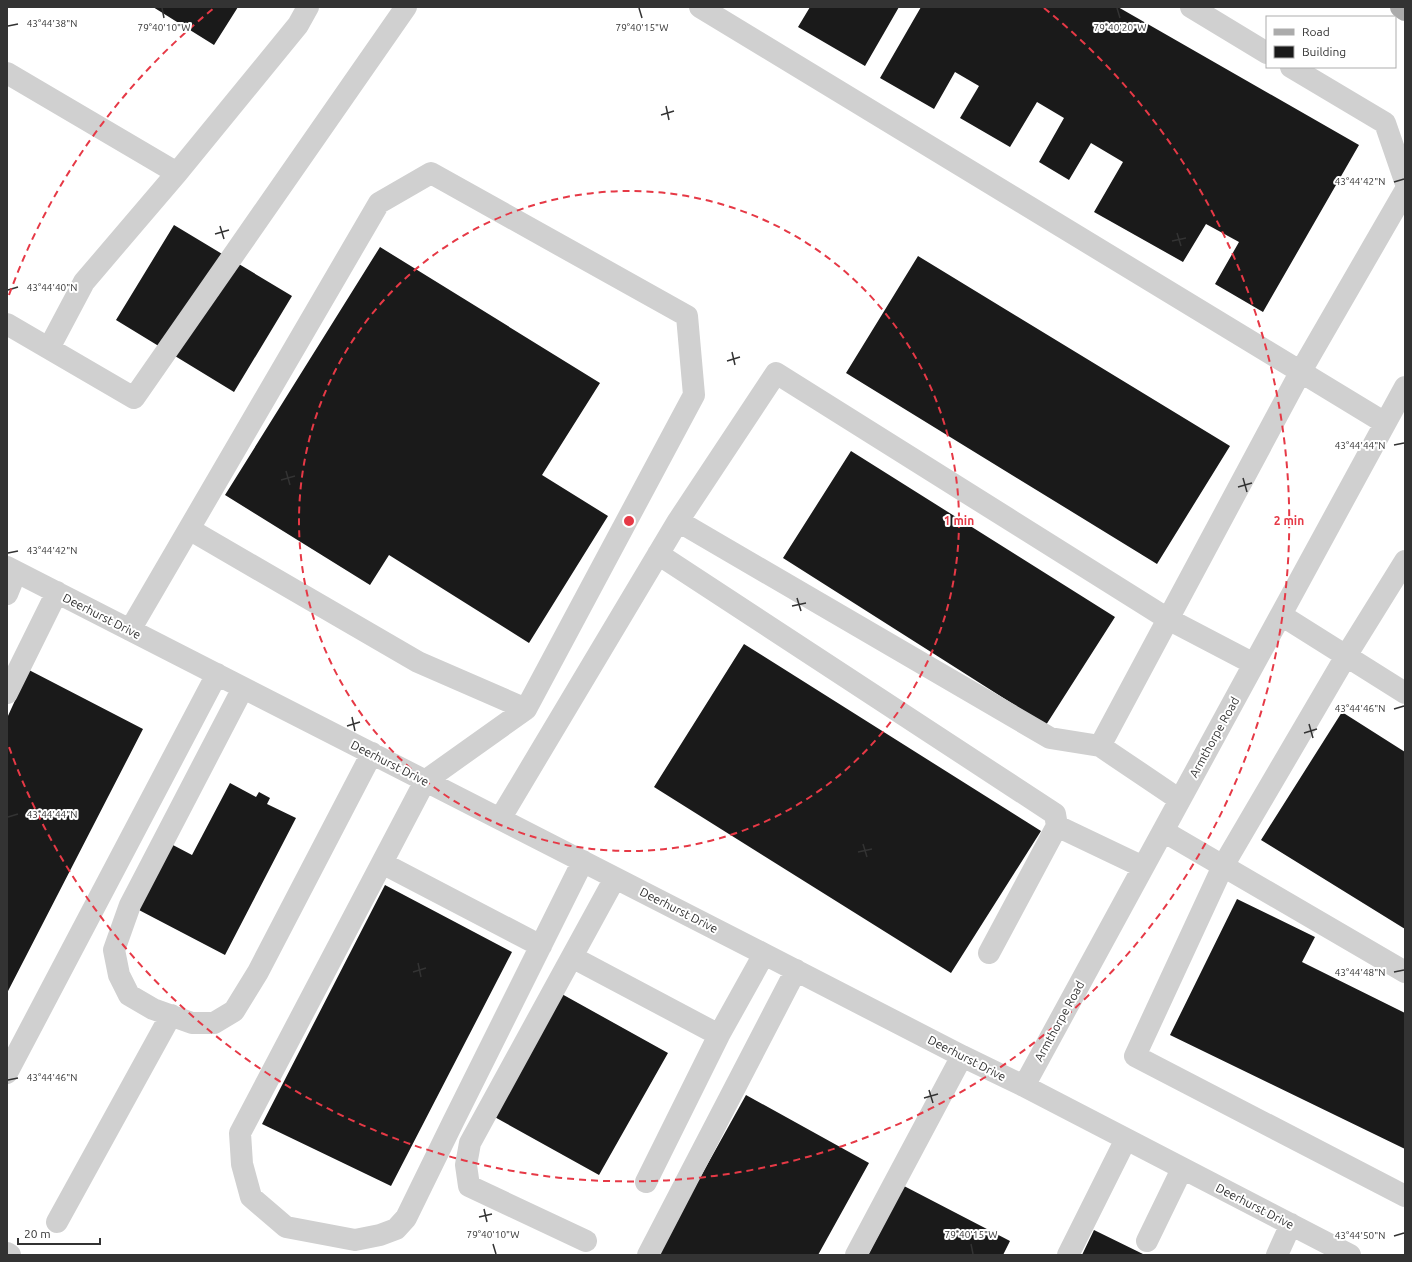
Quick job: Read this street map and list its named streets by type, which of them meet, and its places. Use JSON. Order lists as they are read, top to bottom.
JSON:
{
  "streets": {
    "street": ["Deerhurst Drive", "Armthorpe Road"]
  },
  "crossings": [
    ["Deerhurst Drive", "Armthorpe Road"]
  ],
  "legend": ["Road", "Building"],
  "scale_bar": "20 m",
  "coordinates": [
    "43°44'38\"N",
    "79°40'10\"W",
    "79°40'15\"W",
    "79°40'20\"W",
    "43°44'42\"N",
    "43°44'40\"N",
    "43°44'44\"N",
    "43°44'46\"N",
    "43°44'48\"N",
    "43°44'50\"N"
  ],
  "rings": ["1 min", "2 min"]
}
